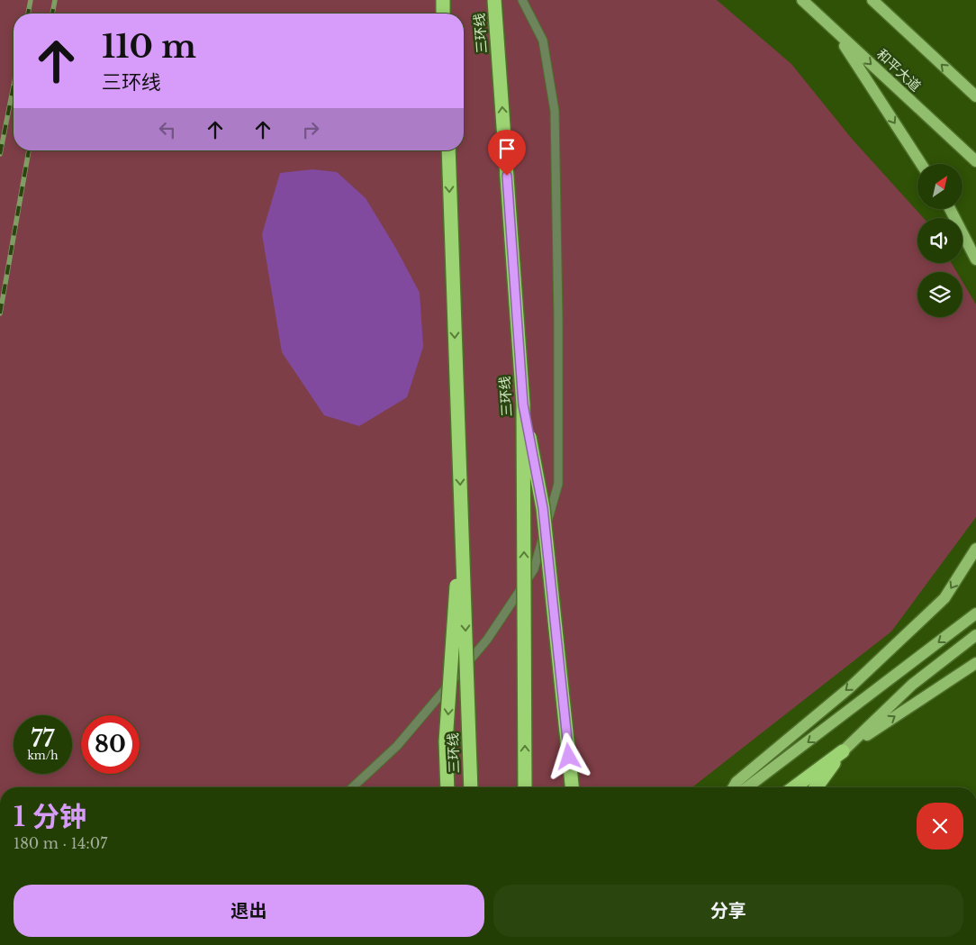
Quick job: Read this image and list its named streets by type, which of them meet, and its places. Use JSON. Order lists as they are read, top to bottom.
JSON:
{
  "streets": {
    "highway": ["三环线"],
    "main road": ["和平大道"]
  },
  "north": "top right",
  "page": {
    "turn": ["110 m", "三环线"],
    "speed": "77 km/h",
    "limit": "80",
    "heading": ["1 分钟", "180 m · 14:07"],
    "buttons": ["退出", "分享"]
  }
}
